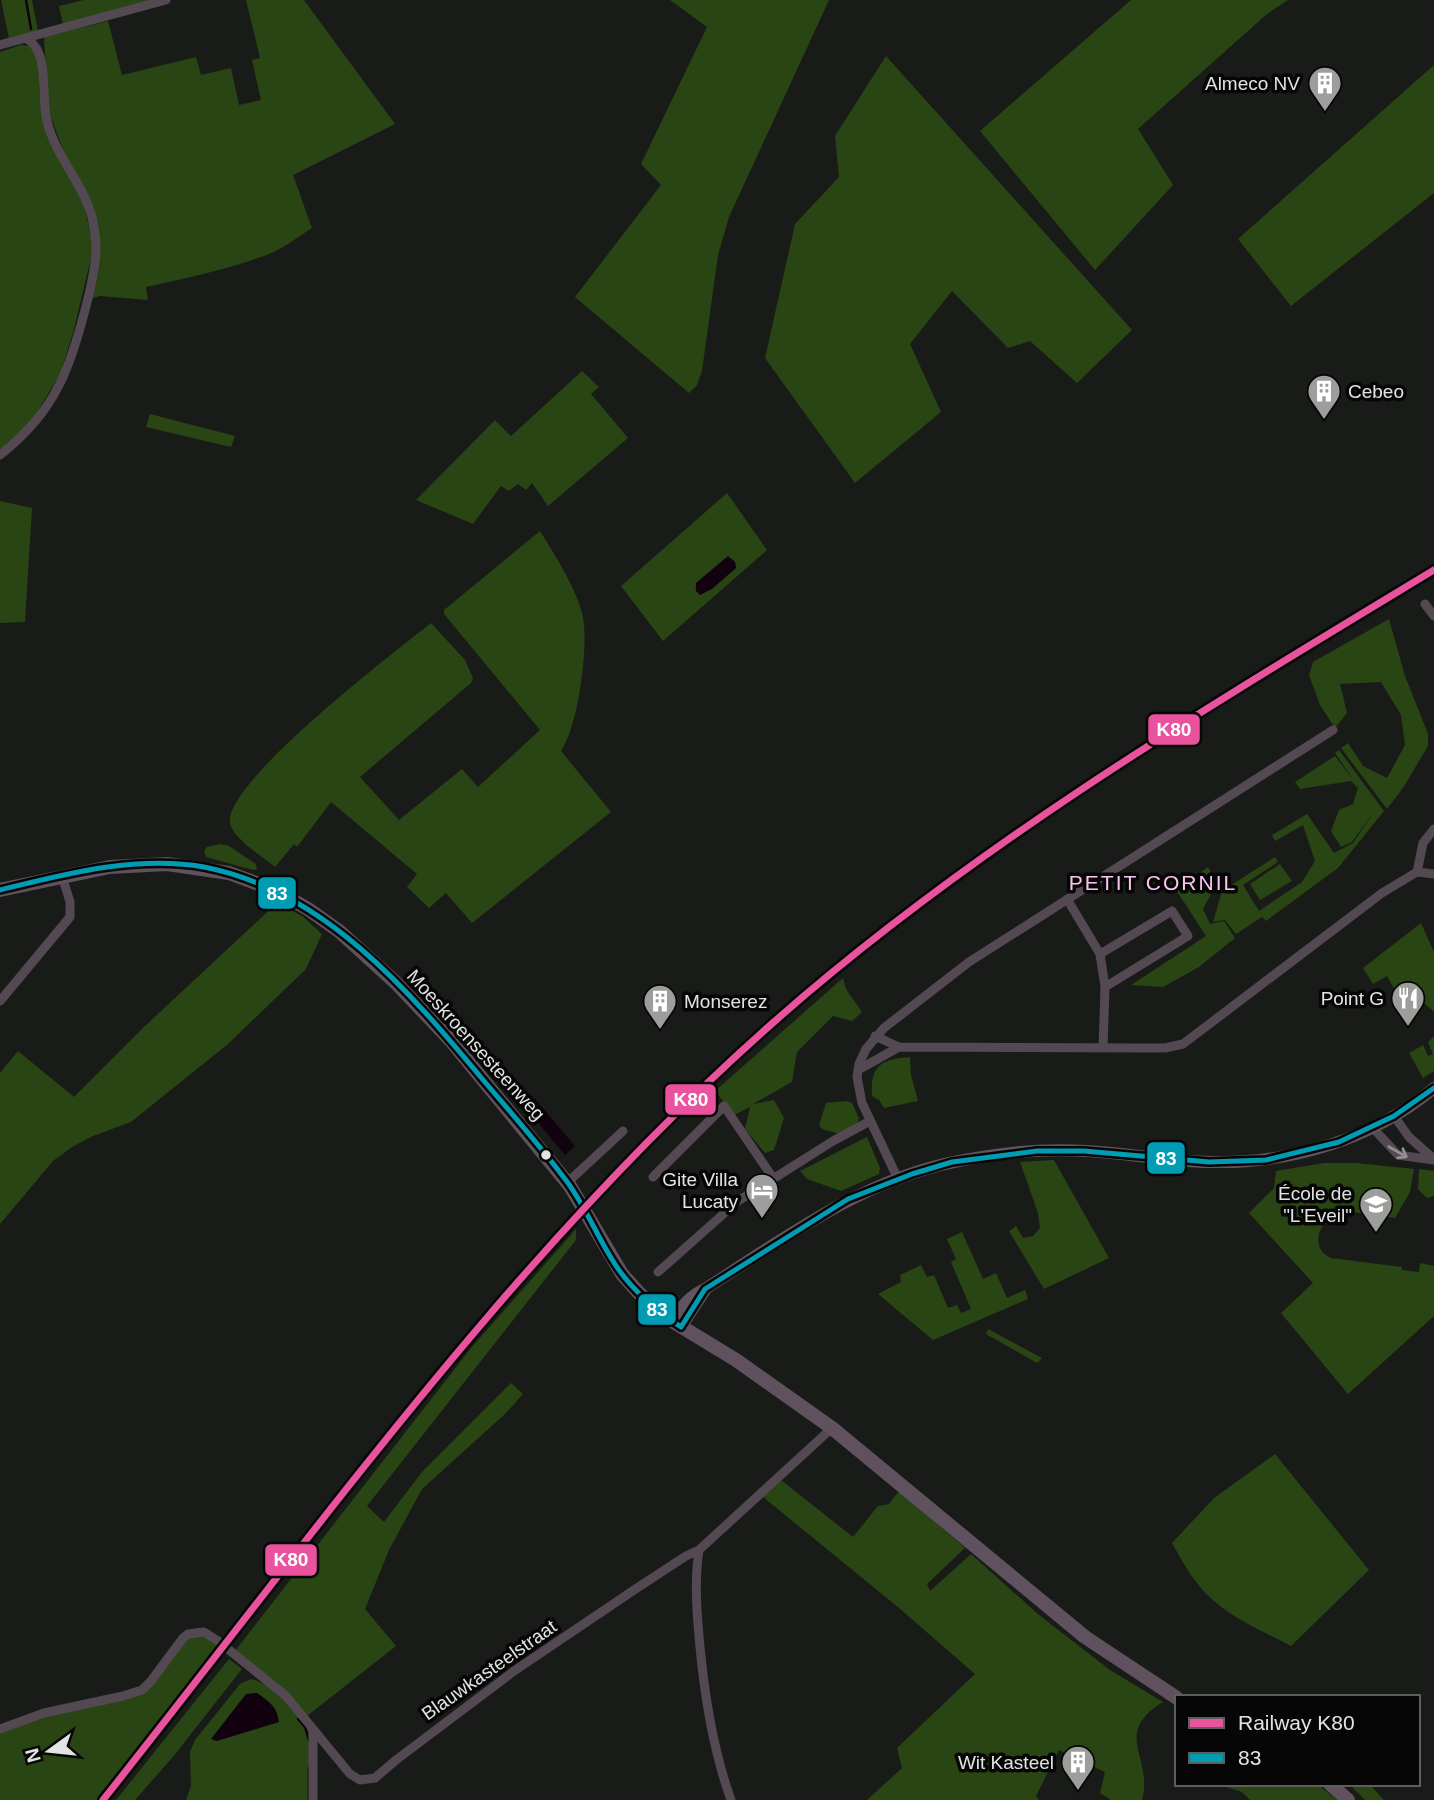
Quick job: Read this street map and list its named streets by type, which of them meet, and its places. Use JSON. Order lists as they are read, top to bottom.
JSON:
{
  "streets": {
    "main road": ["Moeskroensesteenweg"],
    "street": ["Blauwkasteelstraat"]
  },
  "crossings": [
    ["Moeskroensesteenweg", "Blauwkasteelstraat"]
  ],
  "districts": ["PETIT CORNIL"],
  "places": {
    "building": [
      "Almeco NV",
      "Cebeo",
      "Monserez",
      "Wit Kasteel"
    ],
    "restaurant": ["Point G"],
    "hotel": ["Gite Villa Lucaty"],
    "school or university": ["École de \"L'Eveil\""]
  },
  "lines": ["rail line K80", "transit line 83"],
  "legend": ["Railway K80", "83"],
  "north": "left"
}
